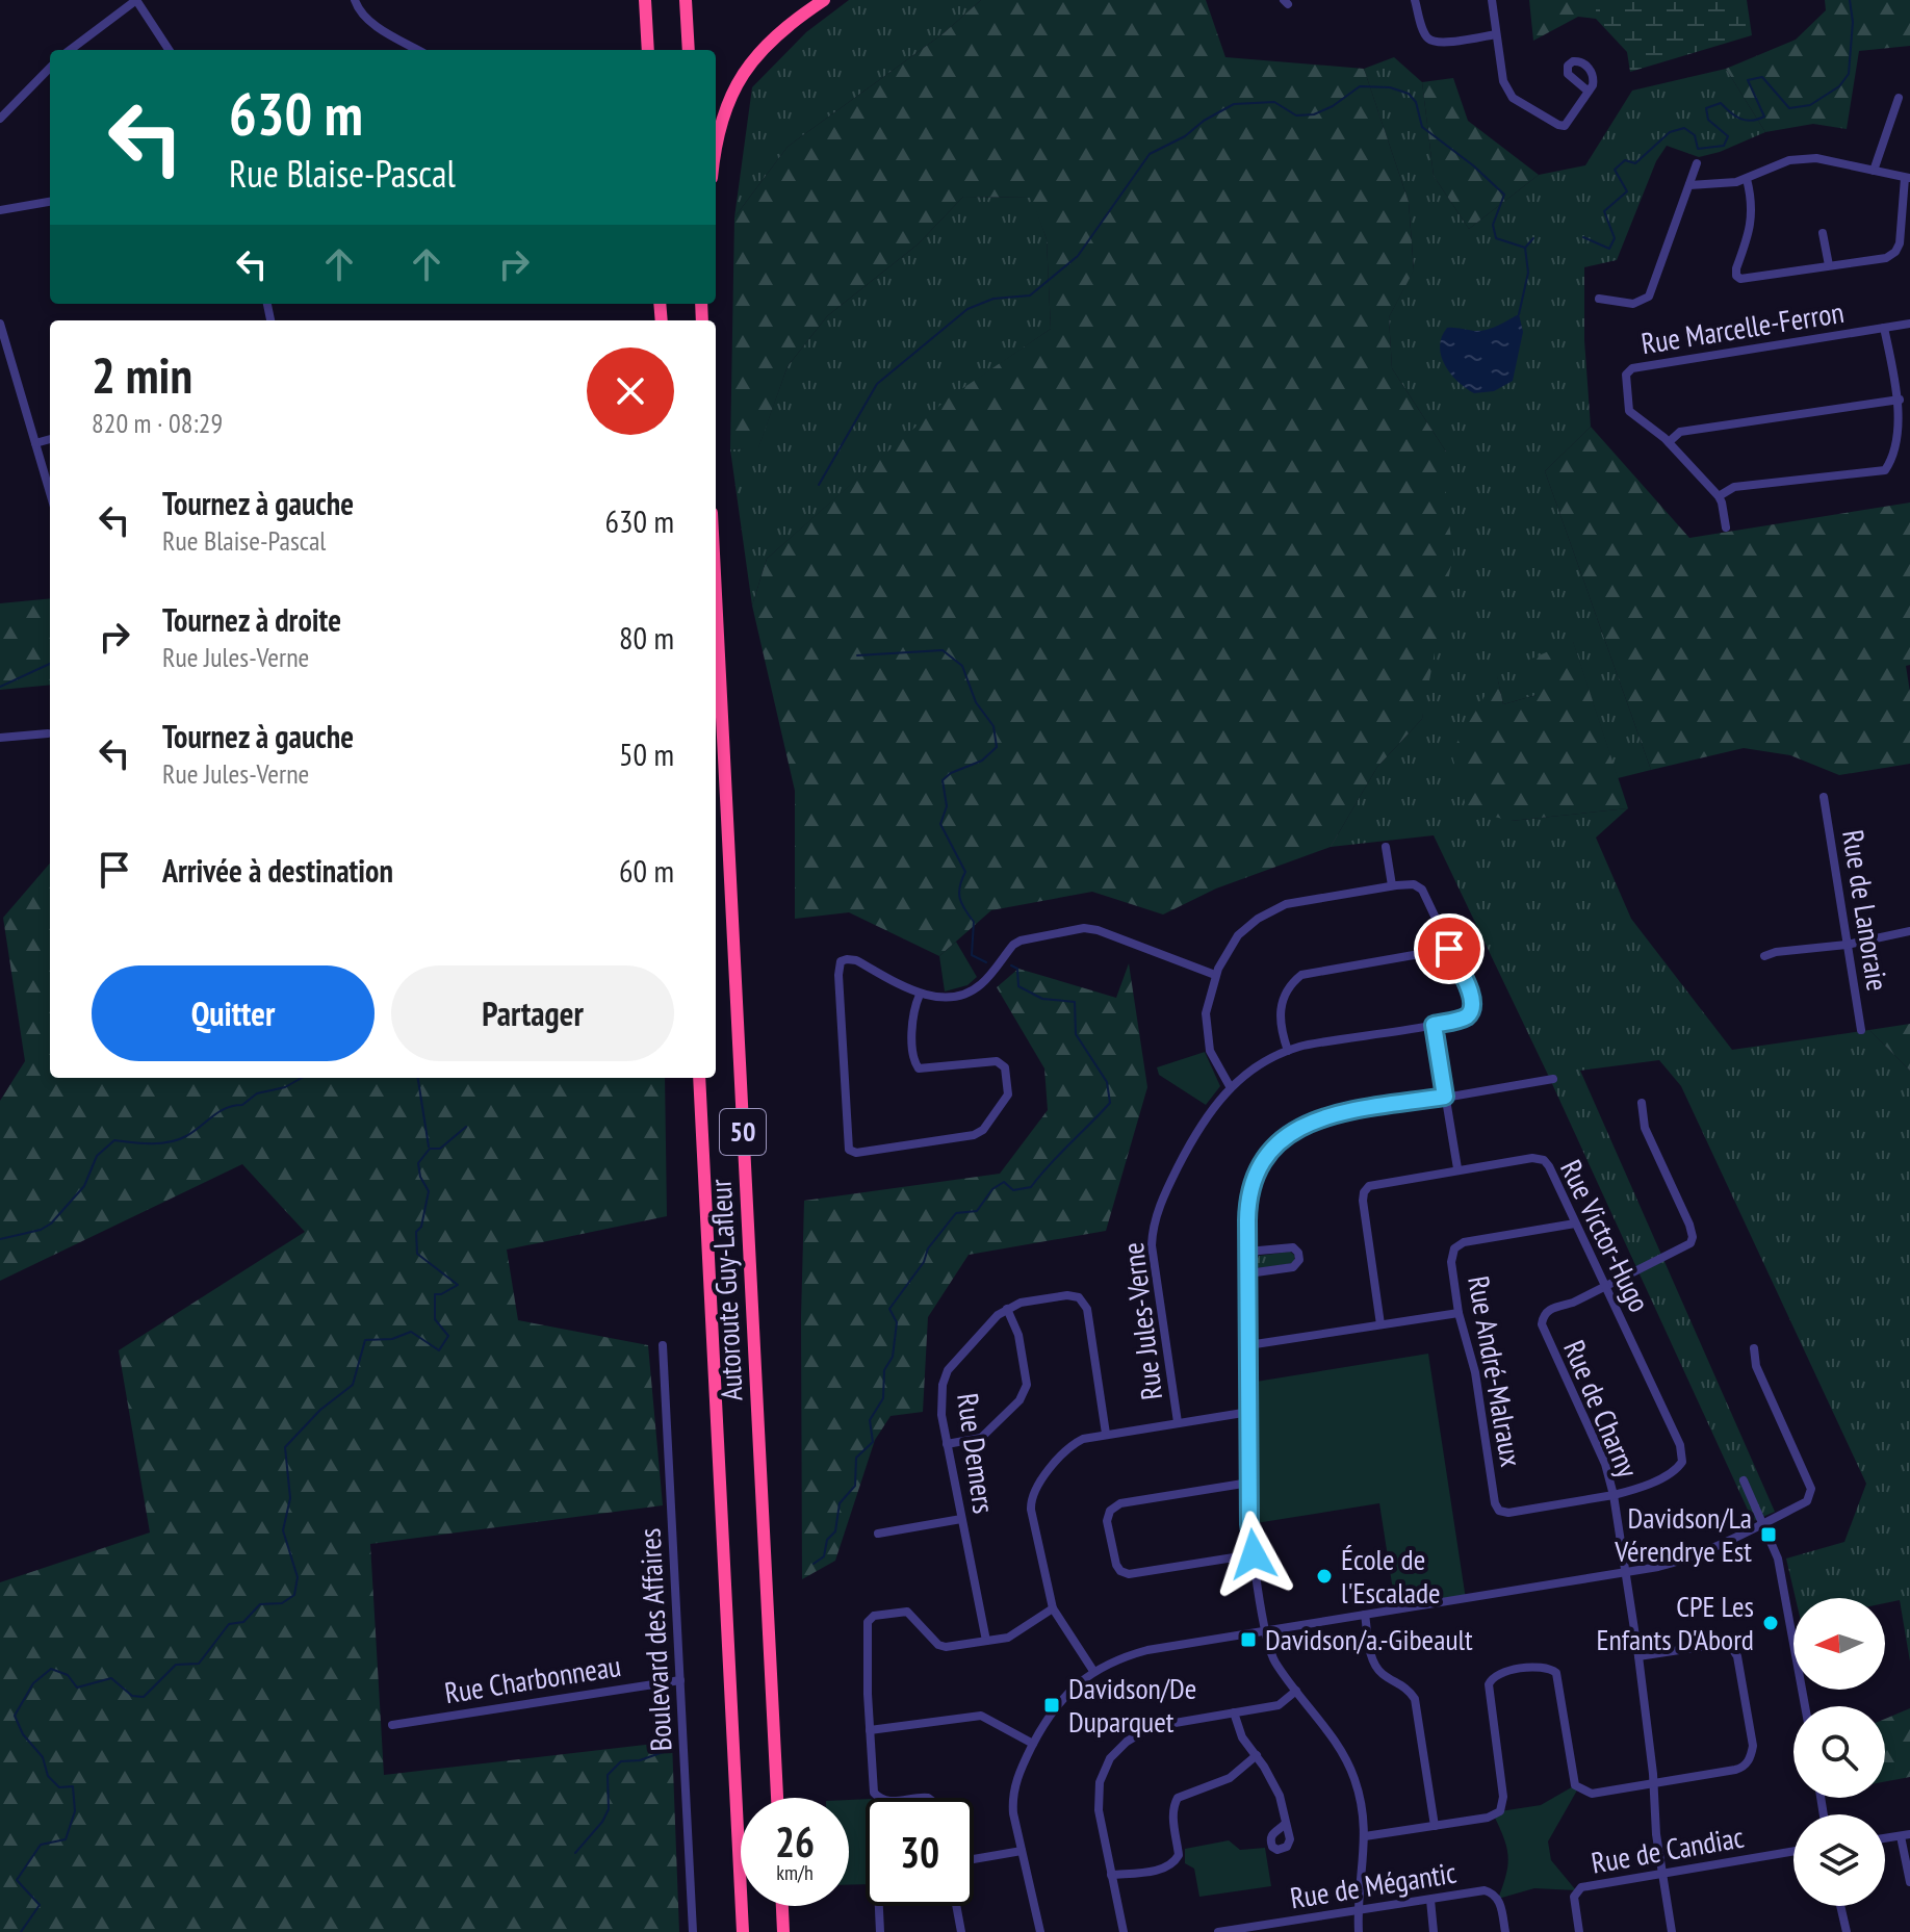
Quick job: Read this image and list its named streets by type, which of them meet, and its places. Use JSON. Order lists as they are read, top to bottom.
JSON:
{
  "streets": {
    "highway": ["50", "Autoroute Guy-Lafleur"],
    "street": [
      "Rue Marcelle-Ferron",
      "Rue de Lanoraie",
      "Rue Victor-Hugo",
      "Rue Jules-Verne",
      "Rue André-Malraux",
      "Rue de Charny",
      "Rue Demers",
      "Boulevard des Affaires",
      "Rue Charbonneau",
      "Rue de Candiac",
      "Rue de Mégantic"
    ]
  },
  "crossings": [
    ["Rue Victor-Hugo", "Rue André-Malraux"],
    ["Rue Victor-Hugo", "Rue de Charny"],
    ["Rue André-Malraux", "Rue de Charny"],
    ["Rue de Charny", "Rue de Candiac"],
    ["Boulevard des Affaires", "Rue Charbonneau"]
  ],
  "places": {
    "transit": ["Davidson/La Vérendrye Est", "Davidson/a.-Gibeault", "Davidson/De Duparquet"],
    "other": ["École de l'Escalade", "CPE Les Enfants D'Abord"]
  },
  "north": "left",
  "page": {
    "turn": ["630 m", "Rue Blaise-Pascal"],
    "heading": ["2 min", "820 m · 08:29"],
    "list": [
      {
        "name": "Tournez à gauche",
        "note": "Rue Blaise-Pascal",
        "value": "630 m"
      },
      {
        "name": "Tournez à droite",
        "note": "Rue Jules-Verne",
        "value": "80 m"
      },
      {
        "name": "Tournez à gauche",
        "note": "Rue Jules-Verne",
        "value": "50 m"
      },
      {
        "name": "Arrivée à destination",
        "value": "60 m"
      }
    ],
    "buttons": ["Quitter", "Partager"],
    "speed": "26 km/h",
    "limit": "30"
  }
}
